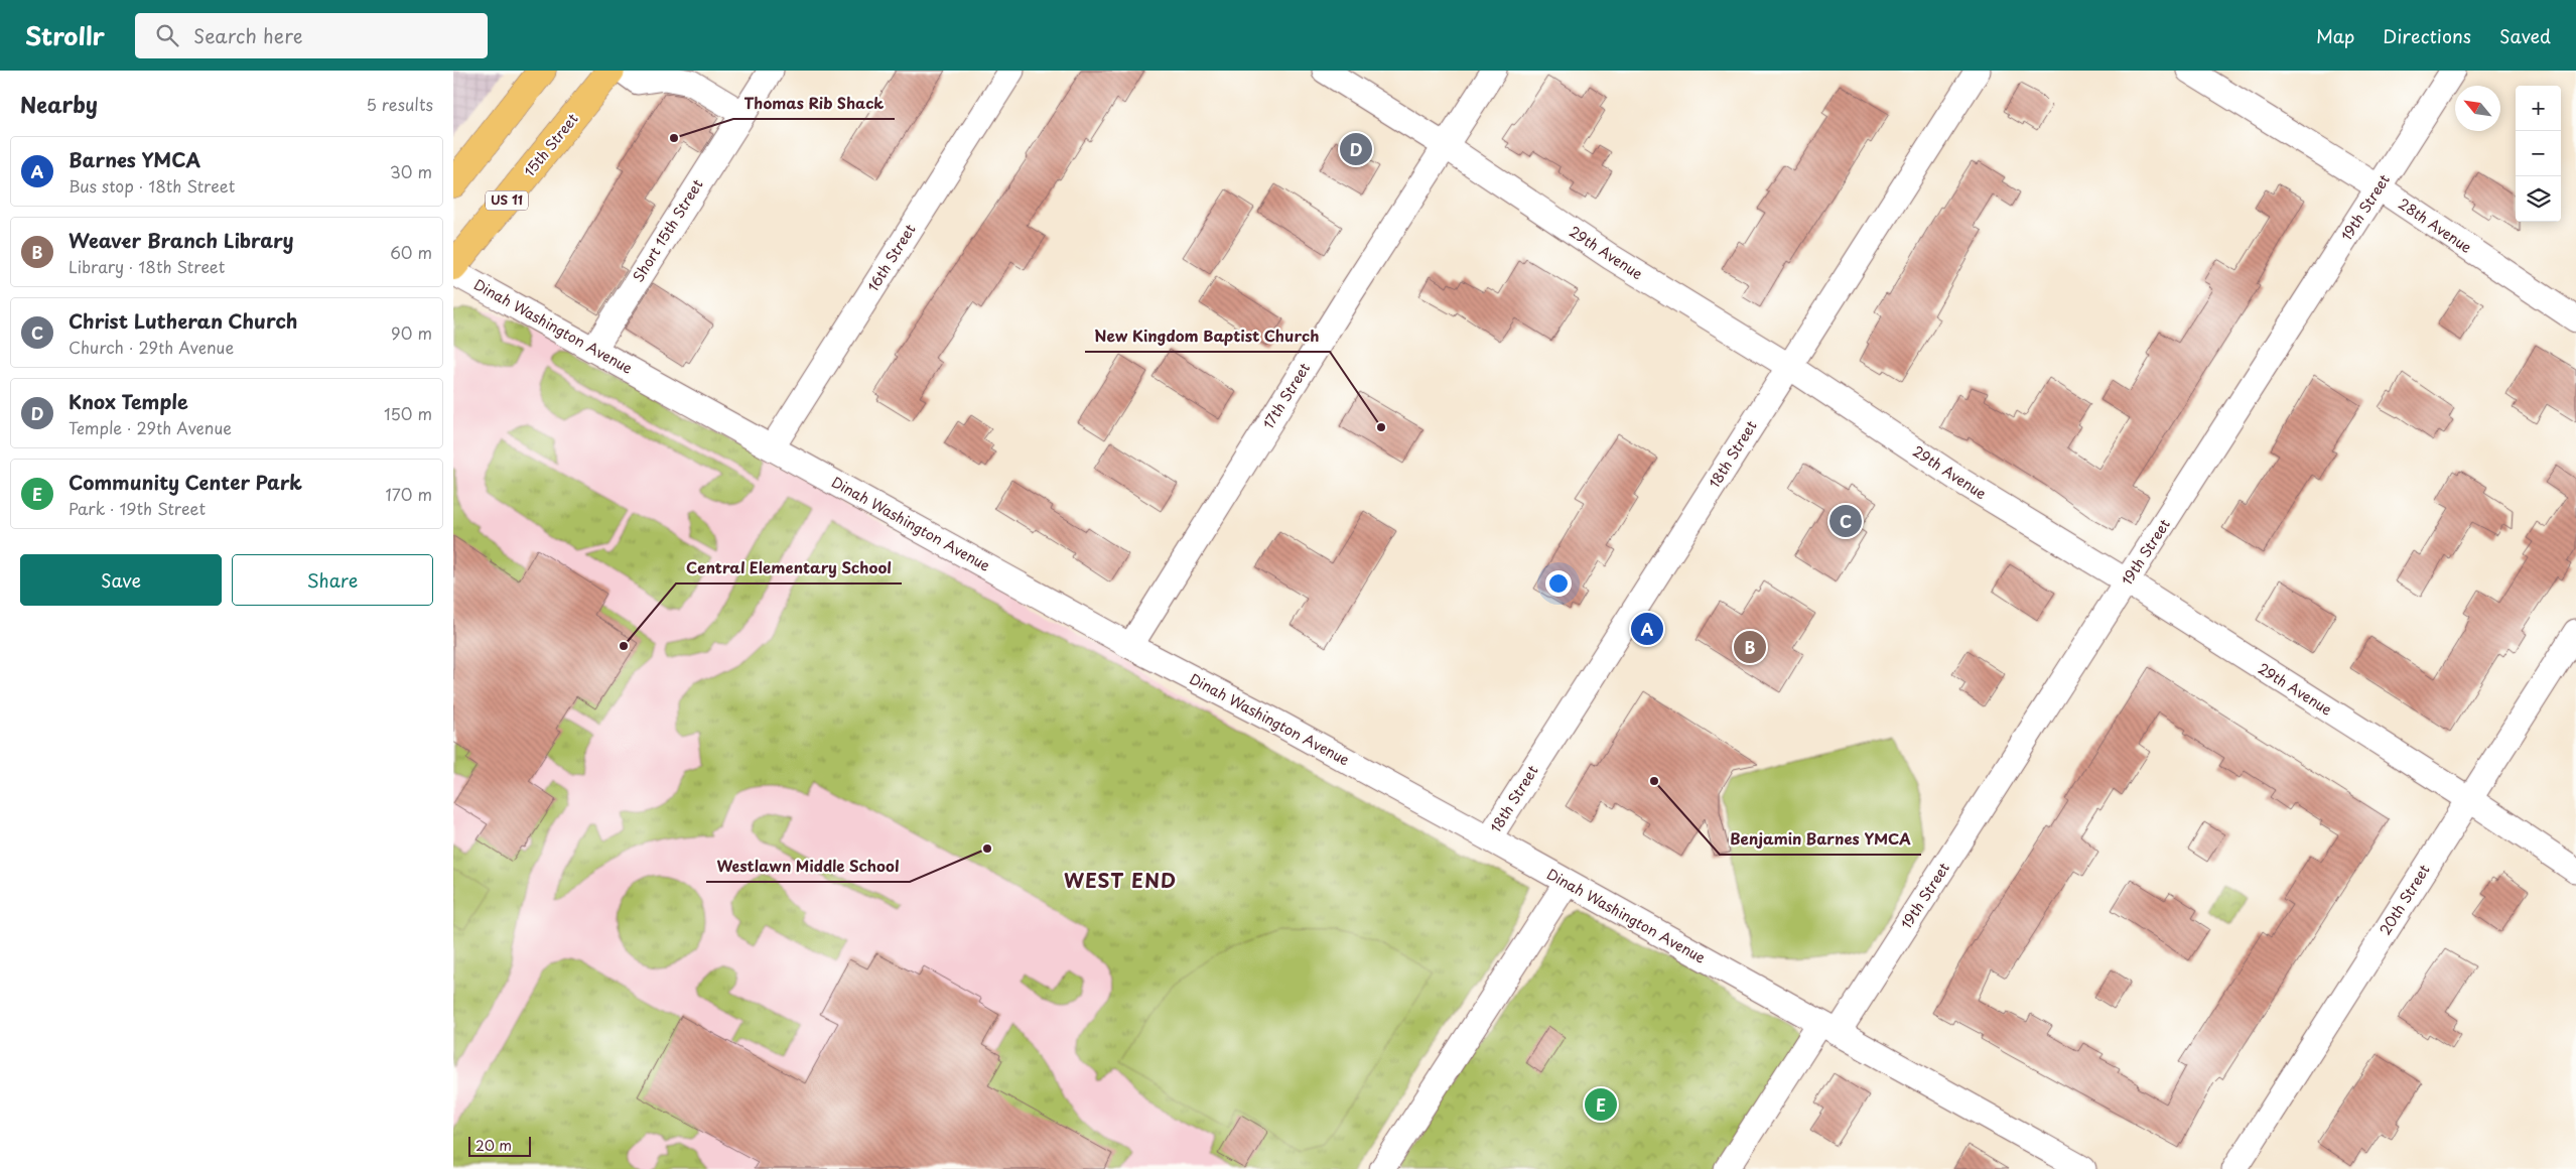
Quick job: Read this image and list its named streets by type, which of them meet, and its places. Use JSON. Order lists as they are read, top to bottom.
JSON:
{
  "streets": {
    "main road": ["15th Street", "US 11"],
    "street": [
      "19th Street",
      "28th Avenue",
      "Short 15th Street",
      "29th Avenue",
      "16th Street",
      "Dinah Washington Avenue",
      "17th Street",
      "18th Street",
      "20th Street"
    ]
  },
  "crossings": [
    ["19th Street", "28th Avenue"],
    ["19th Street", "29th Avenue"],
    ["19th Street", "Dinah Washington Avenue"],
    ["Short 15th Street", "Dinah Washington Avenue"],
    ["29th Avenue", "17th Street"],
    ["29th Avenue", "18th Street"],
    ["29th Avenue", "20th Street"],
    ["16th Street", "Dinah Washington Avenue"],
    ["Dinah Washington Avenue", "17th Street"],
    ["Dinah Washington Avenue", "18th Street"]
  ],
  "districts": ["WEST END"],
  "places": [
    "Thomas Rib Shack",
    "New Kingdom Baptist Church",
    "Central Elementary School",
    "Benjamin Barnes YMCA",
    "Westlawn Middle School"
  ],
  "scale_bar": "20 m",
  "north": "top left",
  "page": {
    "header": "Strollr",
    "search": "Search here",
    "nav": ["Map", "Directions", "Saved"],
    "heading": ["Nearby", "5 results"],
    "map_buttons": ["+", "−"],
    "pins": [
      "D",
      "C",
      "A",
      "B",
      "E"
    ],
    "list": [
      {
        "mark": "A",
        "name": "Barnes YMCA",
        "note": "Bus stop · 18th Street",
        "value": "30 m"
      },
      {
        "mark": "B",
        "name": "Weaver Branch Library",
        "note": "Library · 18th Street",
        "value": "60 m"
      },
      {
        "mark": "C",
        "name": "Christ Lutheran Church",
        "note": "Church · 29th Avenue",
        "value": "90 m"
      },
      {
        "mark": "D",
        "name": "Knox Temple",
        "note": "Temple · 29th Avenue",
        "value": "150 m"
      },
      {
        "mark": "E",
        "name": "Community Center Park",
        "note": "Park · 19th Street",
        "value": "170 m"
      }
    ],
    "buttons": ["Save", "Share"],
    "scale": "20 m"
  }
}
